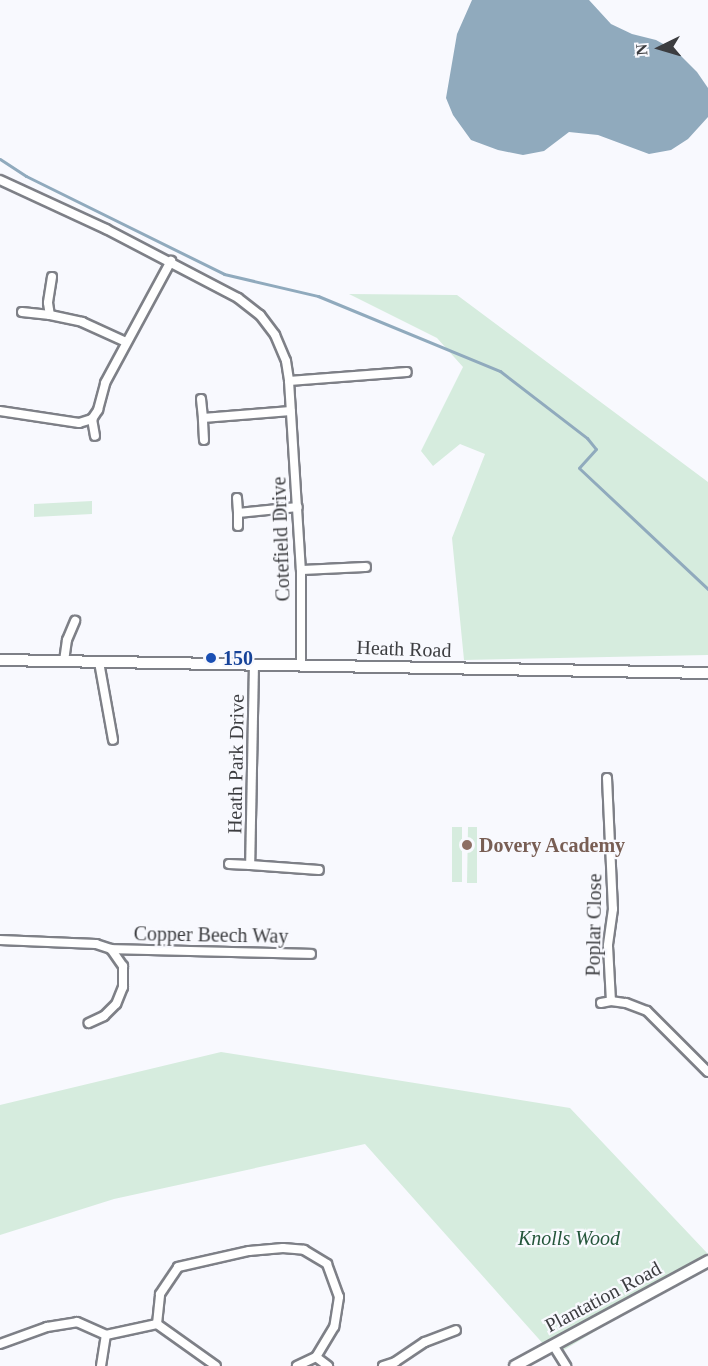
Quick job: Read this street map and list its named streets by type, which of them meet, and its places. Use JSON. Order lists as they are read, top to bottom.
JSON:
{
  "streets": {
    "street": [
      "Cotefield Drive",
      "Heath Road",
      "Heath Park Drive",
      "Poplar Close",
      "Copper Beech Way",
      "Plantation Road"
    ]
  },
  "crossings": [
    ["Cotefield Drive", "Heath Road"],
    ["Heath Road", "Heath Park Drive"]
  ],
  "parks": ["Knolls Wood"],
  "places": ["150", "Dovery Academy"],
  "north": "left"
}
